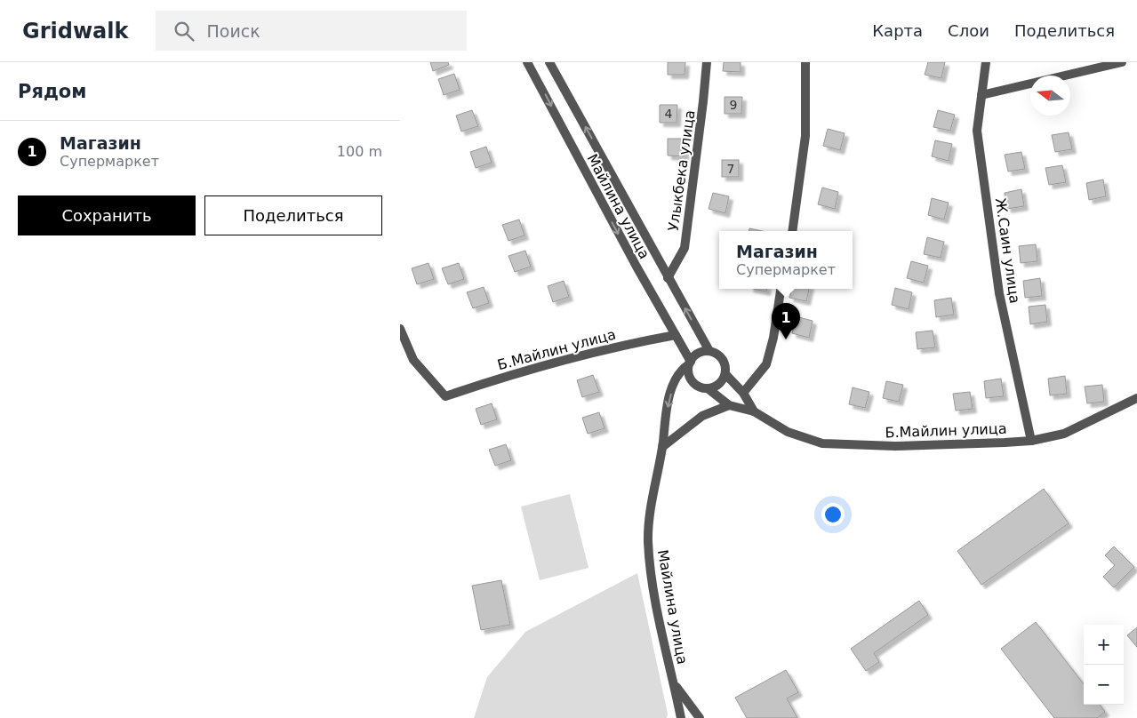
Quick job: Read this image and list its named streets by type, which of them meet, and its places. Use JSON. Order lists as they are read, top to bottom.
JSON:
{
  "streets": {
    "street": [
      "Улыкбека улица",
      "Майлина улица",
      "Ж.Саин улица",
      "Б.Майлин улица"
    ]
  },
  "crossings": [
    ["Улыкбека улица", "Майлина улица"],
    ["Майлина улица", "Б.Майлин улица"],
    ["Ж.Саин улица", "Б.Майлин улица"]
  ],
  "house_numbers": ["9", "4", "7"],
  "north": "left",
  "page": {
    "header": "Gridwalk",
    "search": "Поиск",
    "nav": ["Карта", "Слои", "Поделиться"],
    "heading": "Рядом",
    "list": [
      {
        "mark": "1",
        "name": "Магазин",
        "note": "Супермаркет",
        "value": "100 m"
      }
    ],
    "buttons": ["Сохранить", "Поделиться"],
    "popup": ["Магазин", "Супермаркет"],
    "pins": "1",
    "map_buttons": ["+", "−"]
  }
}
